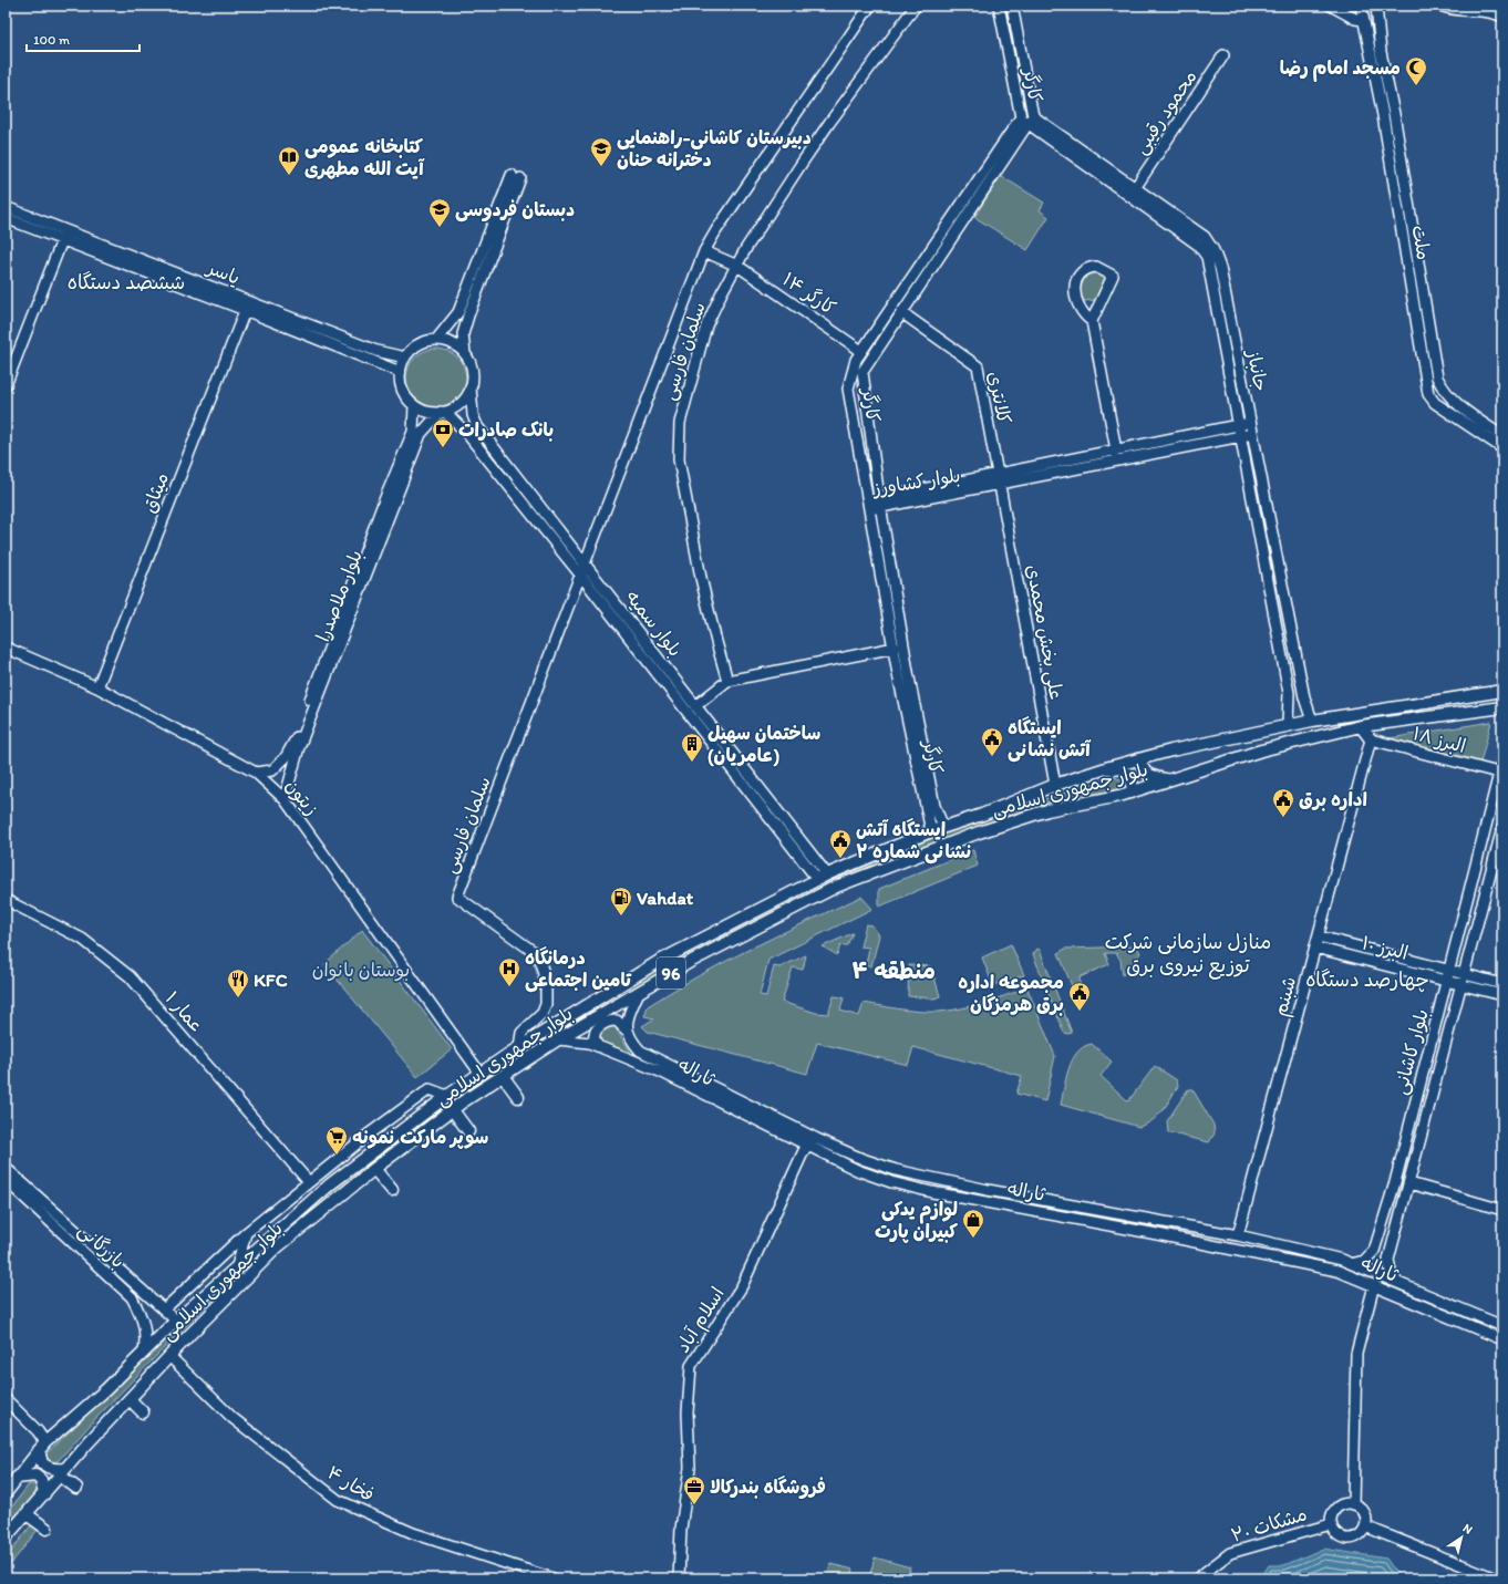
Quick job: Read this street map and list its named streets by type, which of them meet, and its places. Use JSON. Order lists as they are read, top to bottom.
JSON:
{
  "streets": {
    "main road": ["بلوار جمهوری اسلامی", "96"],
    "street": [
      "کارگر",
      "محمود رقیبی",
      "ملت",
      "یاسر",
      "کارگر ۱۴",
      "سلمان فارسی",
      "جانباز",
      "کلانتری",
      "بلوار کشاورز",
      "میثاق",
      "بلوار ملاصدرا",
      "بلوار سمیه",
      "علی بخش محمدی",
      "البرز ۱۸",
      "زیتون",
      "البرز ۱۰",
      "شبنم",
      "عمار ۱",
      "بلوار کاشانی",
      "ثاراله",
      "بازرگانی",
      "اسلام آباد",
      "فخار ۴",
      "مشکات ۲۰"
    ]
  },
  "crossings": [
    ["کارگر", "کارگر ۱۴"],
    ["کارگر", "جانباز"],
    ["کارگر", "کلانتری"],
    ["کارگر", "بلوار کشاورز"],
    ["کارگر", "بلوار جمهوری اسلامی"],
    ["محمود رقیبی", "جانباز"],
    ["یاسر", "میثاق"],
    ["یاسر", "بلوار ملاصدرا"],
    ["یاسر", "بلوار سمیه"],
    ["کارگر ۱۴", "سلمان فارسی"],
    ["سلمان فارسی", "بلوار سمیه"],
    ["سلمان فارسی", "بلوار جمهوری اسلامی"],
    ["جانباز", "بلوار کشاورز"],
    ["جانباز", "بلوار جمهوری اسلامی"],
    ["کلانتری", "بلوار کشاورز"],
    ["کلانتری", "علی بخش محمدی"],
    ["بلوار کشاورز", "علی بخش محمدی"],
    ["میثاق", "زیتون"],
    ["بلوار ملاصدرا", "بلوار سمیه"],
    ["بلوار ملاصدرا", "زیتون"],
    ["بلوار سمیه", "بلوار جمهوری اسلامی"],
    ["علی بخش محمدی", "بلوار جمهوری اسلامی"],
    ["البرز ۱۸", "شبنم"],
    ["البرز ۱۸", "بلوار کاشانی"],
    ["بلوار جمهوری اسلامی", "زیتون"],
    ["بلوار جمهوری اسلامی", "ثاراله"],
    ["بلوار جمهوری اسلامی", "بازرگانی"],
    ["بلوار جمهوری اسلامی", "فخار ۴"],
    ["البرز ۱۰", "شبنم"],
    ["البرز ۱۰", "بلوار کاشانی"],
    ["شبنم", "ثاراله"],
    ["ثاراله", "اسلام آباد"]
  ],
  "districts": [
    "ششصد دستگاه",
    "منازل سازمانی شرکت توزیع نیروی برق",
    "منطقه ۴",
    "چهارصد دستگاه"
  ],
  "parks": ["بوستان بانوان"],
  "places": {
    "mosque": ["مسجد امام رضا"],
    "school or university": ["دبیرستان کاشانی-راهنمایی دخترانه حنان", "دبستان فردوسی"],
    "library": ["کتابخانه عمومی آیت الله مطهری"],
    "bank": ["بانک صادرات"],
    "public building": [
      "ایستگاه آتش نشانی",
      "اداره برق",
      "ایستگاه آتش نشانی شماره ۲",
      "مجموعه اداره برق هرمزگان"
    ],
    "building": ["ساختمان سهیل (عامریان)"],
    "fuel station": ["Vahdat"],
    "hospital": ["درمانگاه تامین اجتماعی"],
    "restaurant": ["KFC"],
    "supermarket": ["سوپر مارکت نمونه"],
    "shop": ["لوازم یدکی کبیران پارت"],
    "office": ["فروشگاه بندرکالا"]
  },
  "scale_bar": "100 m",
  "north": "top right"
}
